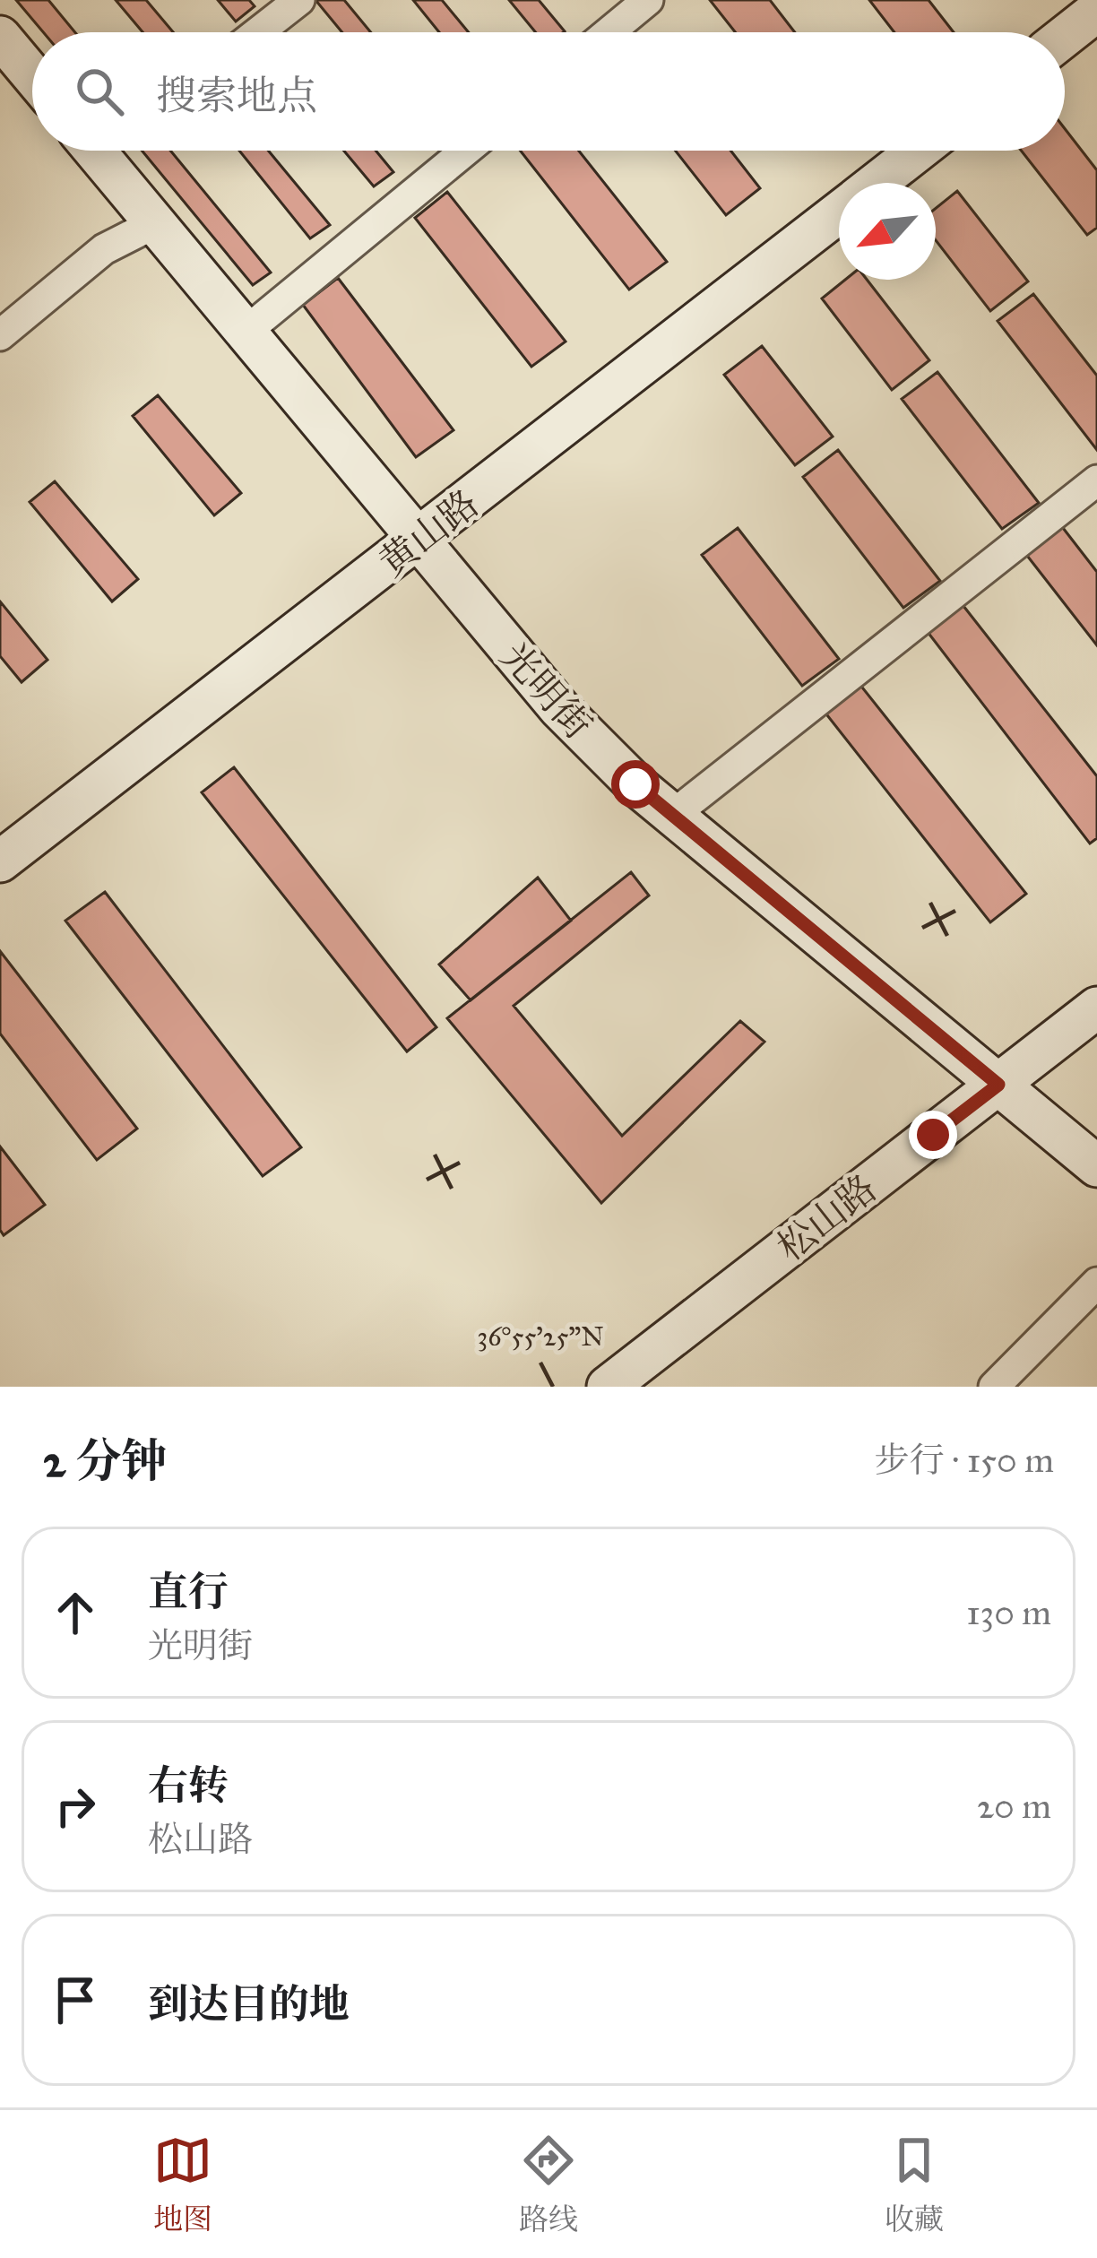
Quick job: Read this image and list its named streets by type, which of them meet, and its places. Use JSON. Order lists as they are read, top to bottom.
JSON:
{
  "streets": {
    "street": ["黄山路", "光明街", "松山路"]
  },
  "crossings": [
    ["黄山路", "光明街"],
    ["光明街", "松山路"]
  ],
  "north": "bottom left",
  "page": {
    "search": "搜索地点",
    "heading": ["2 分钟", "步行 · 150 m"],
    "list": [
      ["直行", "光明街", "130 m"],
      ["右转", "松山路", "20 m"],
      "到达目的地"
    ],
    "nav": ["地图", "路线", "收藏"]
  },
  "coordinates": ["36°55'25\"N"]
}
